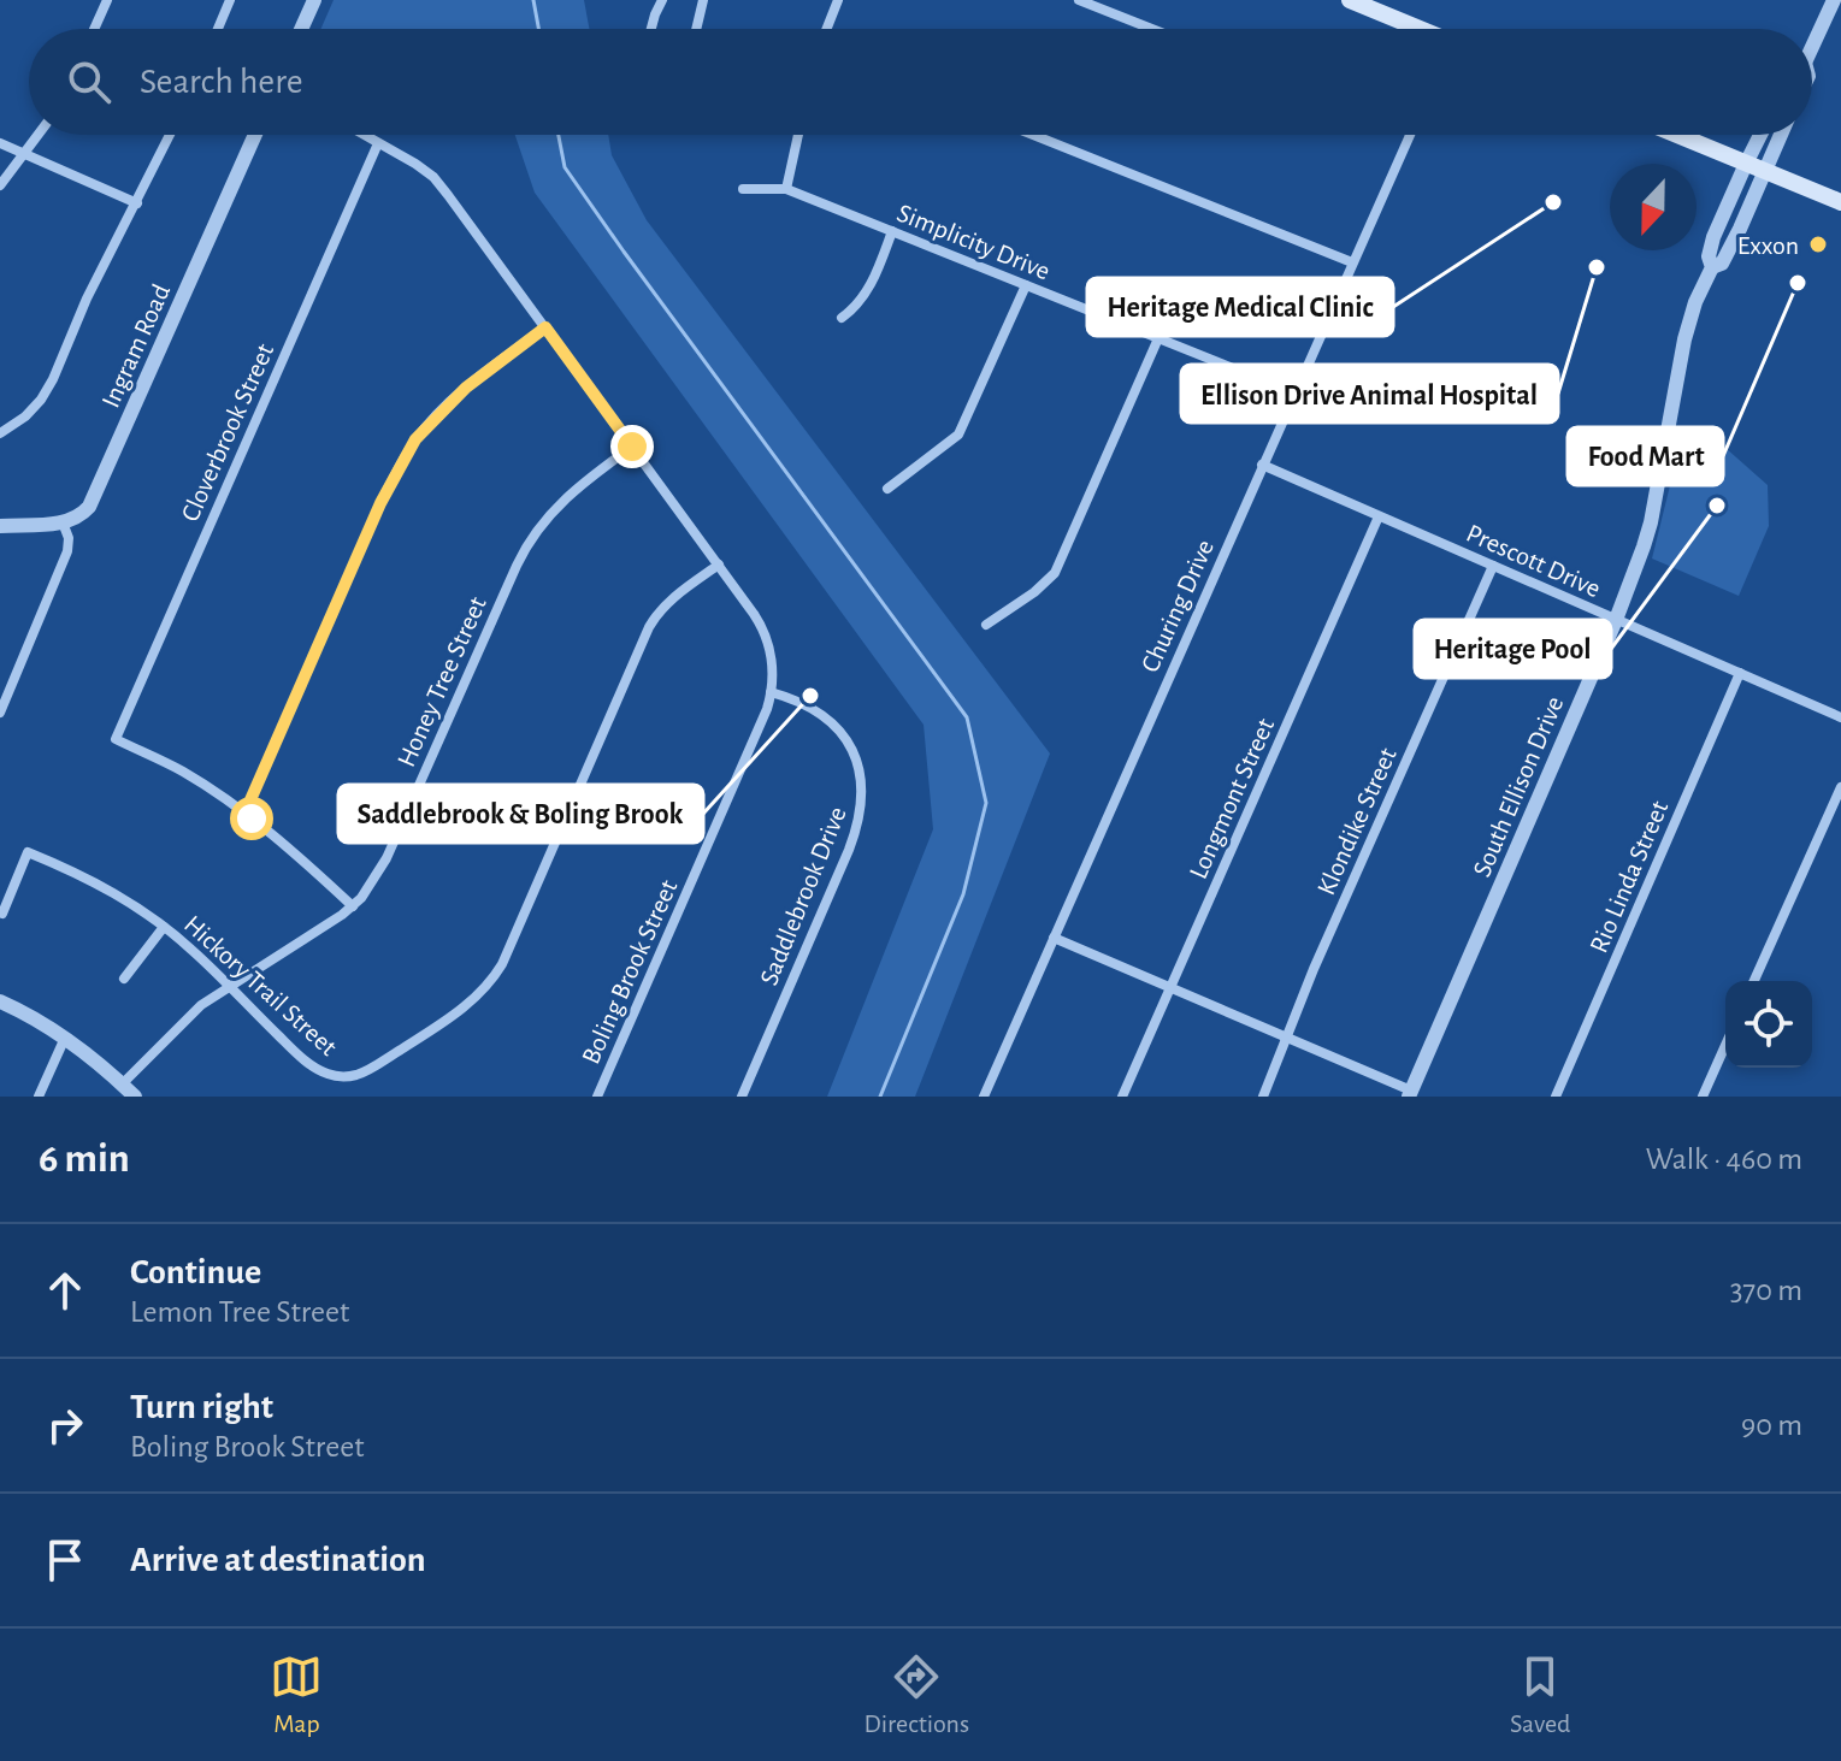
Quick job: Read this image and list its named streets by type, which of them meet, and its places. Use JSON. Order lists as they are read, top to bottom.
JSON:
{
  "streets": {
    "street": [
      "Simplicity Drive",
      "Ingram Road",
      "Cloverbrook Street",
      "Prescott Drive",
      "Churing Drive",
      "Honey Tree Street",
      "South Ellison Drive",
      "Longmont Street",
      "Klondike Street",
      "Rio Linda Street",
      "Saddlebrook Drive",
      "Boling Brook Street",
      "Hickory Trail Street"
    ]
  },
  "crossings": [
    ["Simplicity Drive", "Churing Drive"],
    ["Cloverbrook Street", "Boling Brook Street"],
    ["Prescott Drive", "Churing Drive"],
    ["Prescott Drive", "South Ellison Drive"],
    ["Prescott Drive", "Longmont Street"],
    ["Prescott Drive", "Klondike Street"],
    ["Prescott Drive", "Rio Linda Street"],
    ["Honey Tree Street", "Boling Brook Street"],
    ["Honey Tree Street", "Hickory Trail Street"],
    ["Saddlebrook Drive", "Boling Brook Street"],
    ["Boling Brook Street", "Hickory Trail Street"]
  ],
  "places": [
    "Heritage Medical Clinic",
    "Exxon",
    "Ellison Drive Animal Hospital",
    "Food Mart",
    "Heritage Pool",
    "Saddlebrook & Boling Brook"
  ],
  "north": "bottom",
  "page": {
    "search": "Search here",
    "heading": ["6 min", "Walk · 460 m"],
    "list": [
      ["Continue", "Lemon Tree Street", "370 m"],
      ["Turn right", "Boling Brook Street", "90 m"],
      "Arrive at destination"
    ],
    "nav": ["Map", "Directions", "Saved"]
  }
}
